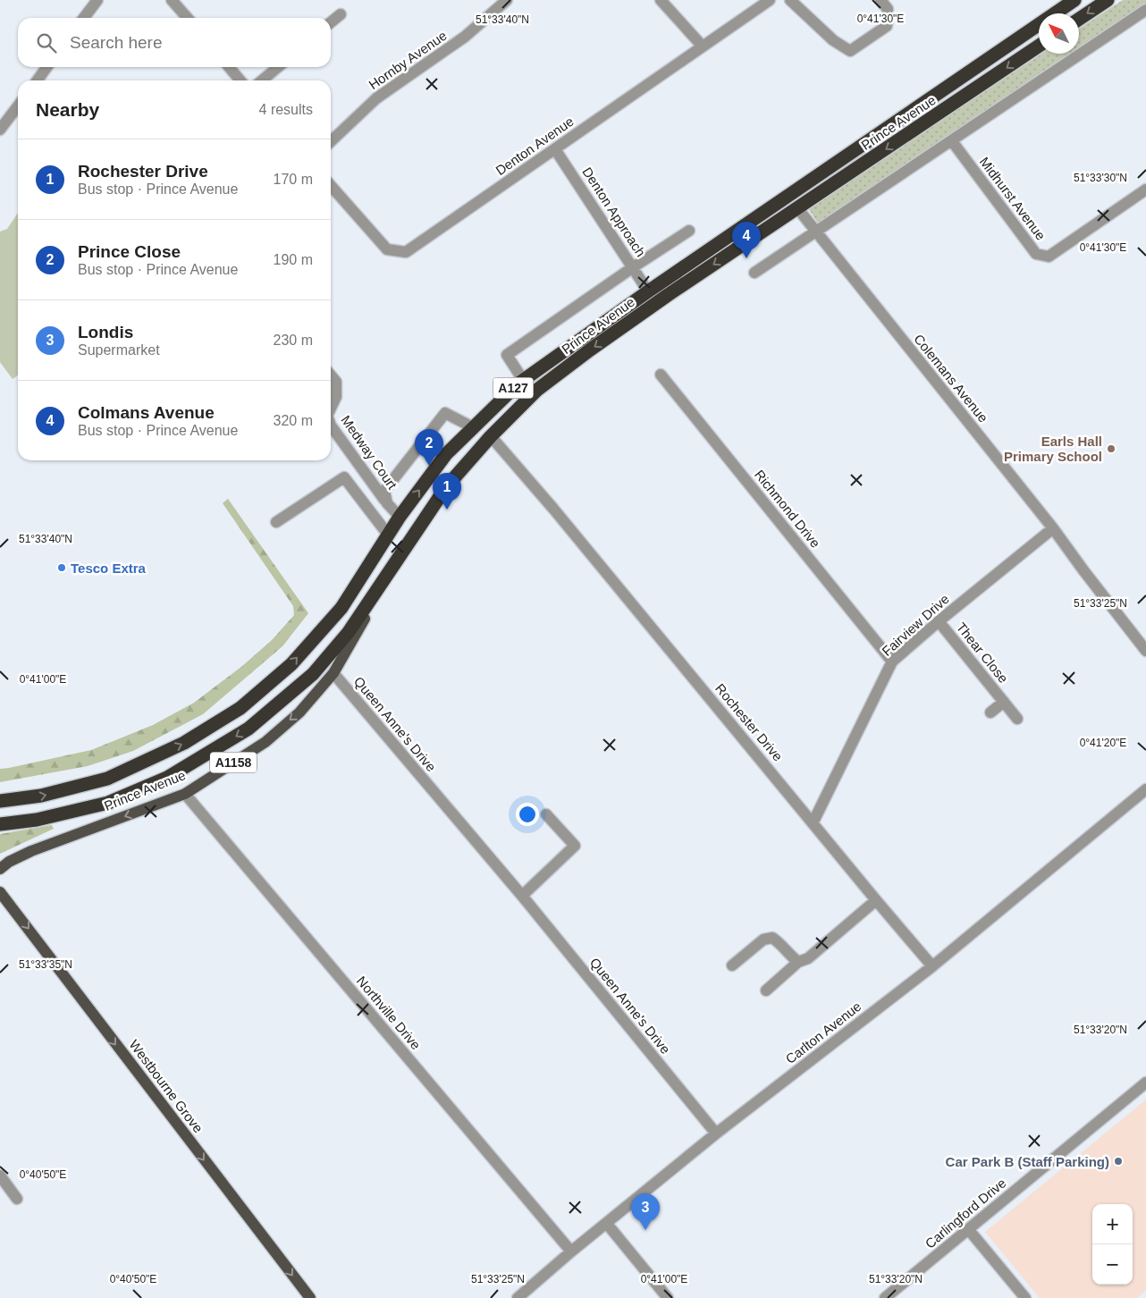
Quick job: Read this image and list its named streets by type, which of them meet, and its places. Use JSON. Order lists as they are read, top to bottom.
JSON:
{
  "streets": {
    "highway": ["Prince Avenue", "A127"],
    "main road": ["A1158", "Westbourne Grove"],
    "street": [
      "Hornby Avenue",
      "Denton Avenue",
      "Midhurst Avenue",
      "Denton Approach",
      "Colemans Avenue",
      "Medway Court",
      "Richmond Drive",
      "Fairview Drive",
      "Thear Close",
      "Rochester Drive",
      "Queen Anne's Drive",
      "Northville Drive",
      "Carlton Avenue",
      "Carlingford Drive"
    ]
  },
  "crossings": [
    ["Prince Avenue", "Denton Approach"],
    ["Prince Avenue", "Colemans Avenue"],
    ["Prince Avenue", "Rochester Drive"],
    ["Prince Avenue", "Queen Anne's Drive"],
    ["Prince Avenue", "Northville Drive"],
    ["Denton Avenue", "Denton Approach"],
    ["Colemans Avenue", "Fairview Drive"],
    ["Richmond Drive", "Fairview Drive"],
    ["Fairview Drive", "Thear Close"],
    ["Fairview Drive", "Rochester Drive"],
    ["Rochester Drive", "Carlton Avenue"],
    ["Queen Anne's Drive", "Carlton Avenue"],
    ["Northville Drive", "Carlton Avenue"]
  ],
  "one_way": ["Westbourne Grove"],
  "places": ["Earls Hall Primary School", "Tesco Extra", "Car Park B (Staff Parking)"],
  "north": "top left",
  "page": {
    "search": "Search here",
    "heading": ["Nearby", "4 results"],
    "list": [
      {
        "mark": "1",
        "name": "Rochester Drive",
        "note": "Bus stop · Prince Avenue",
        "value": "170 m"
      },
      {
        "mark": "2",
        "name": "Prince Close",
        "note": "Bus stop · Prince Avenue",
        "value": "190 m"
      },
      {
        "mark": "3",
        "name": "Londis",
        "note": "Supermarket",
        "value": "230 m"
      },
      {
        "mark": "4",
        "name": "Colmans Avenue",
        "note": "Bus stop · Prince Avenue",
        "value": "320 m"
      }
    ],
    "pins": [
      "4",
      "2",
      "1",
      "3"
    ],
    "map_buttons": ["+", "−"]
  },
  "coordinates": [
    "0°41'30\"E",
    "51°33'40\"N",
    "51°33'30\"N",
    "51°33'25\"N",
    "0°41'00\"E",
    "0°41'20\"E",
    "51°33'35\"N",
    "51°33'20\"N",
    "0°40'50\"E"
  ]
}
